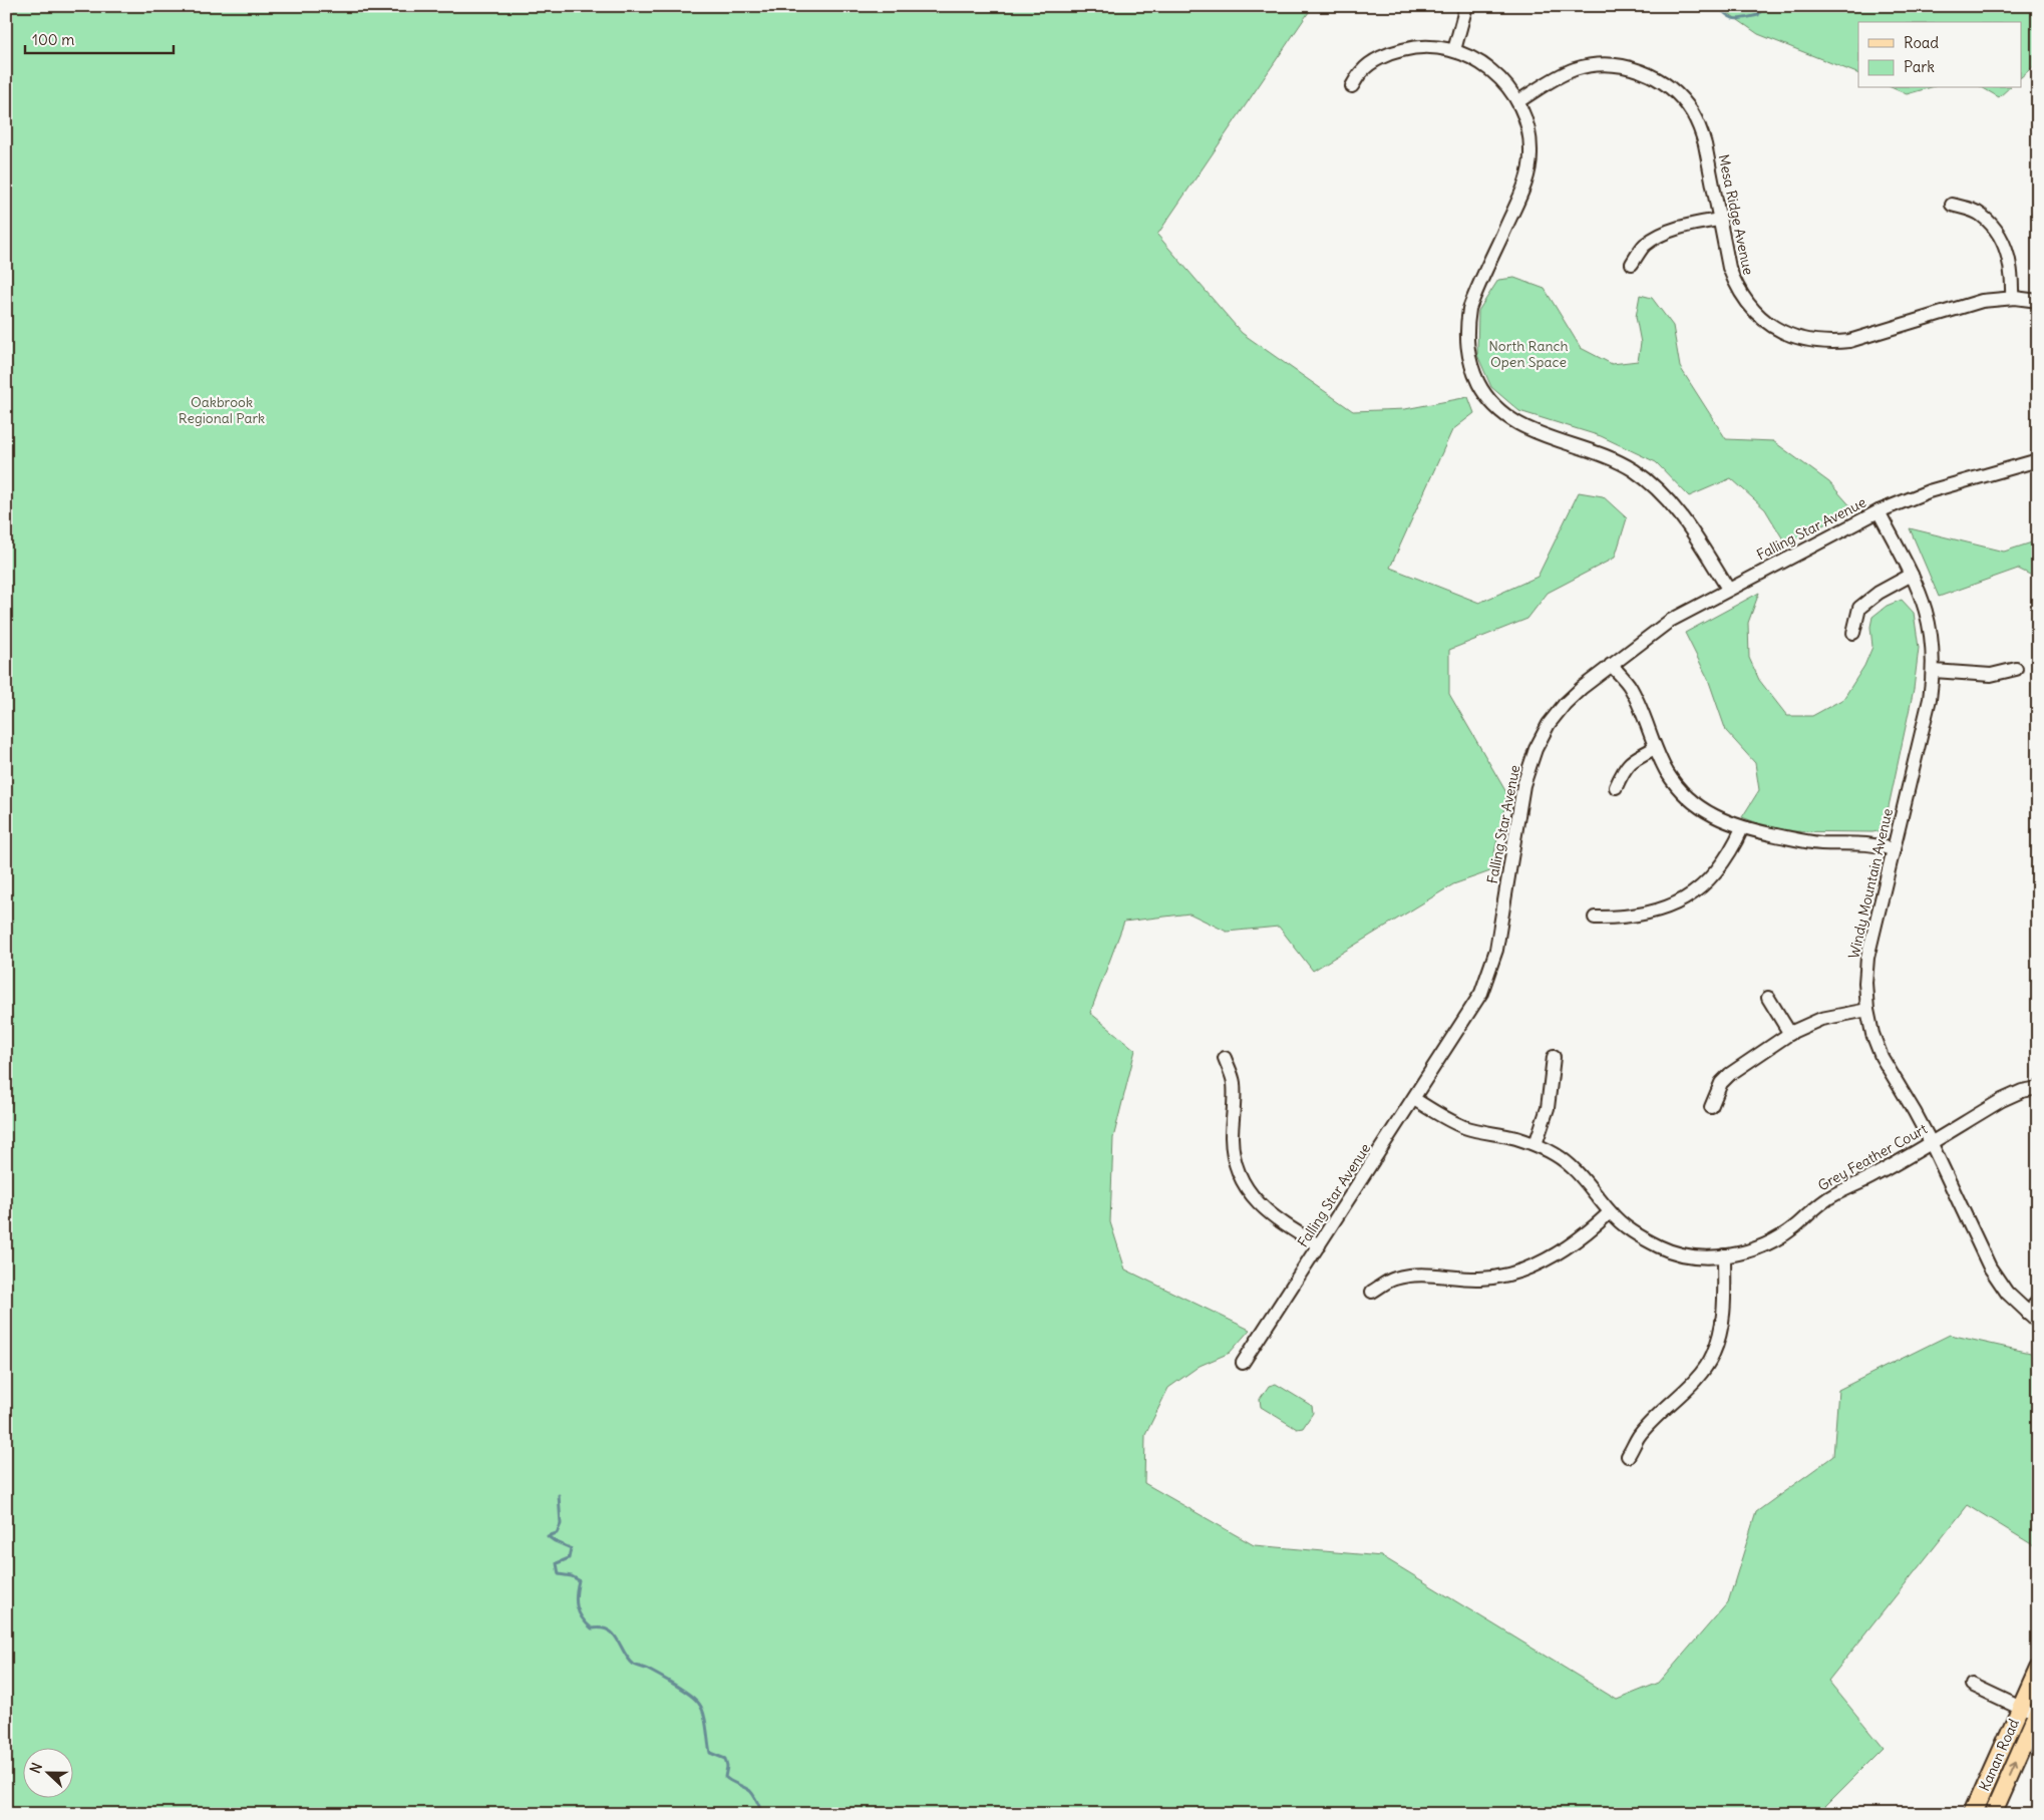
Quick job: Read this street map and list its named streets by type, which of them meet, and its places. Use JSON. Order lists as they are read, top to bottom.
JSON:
{
  "streets": {
    "main road": ["Kanan Road"],
    "street": [
      "Mesa Ridge Avenue",
      "Falling Star Avenue",
      "Windy Mountain Avenue",
      "Grey Feather Court"
    ]
  },
  "crossings": [
    ["Falling Star Avenue", "Windy Mountain Avenue"],
    ["Falling Star Avenue", "Grey Feather Court"],
    ["Windy Mountain Avenue", "Grey Feather Court"]
  ],
  "parks": ["North Ranch Open Space", "Oakbrook Regional Park"],
  "legend": ["Road", "Park"],
  "scale_bar": "100 m",
  "north": "left"
}
